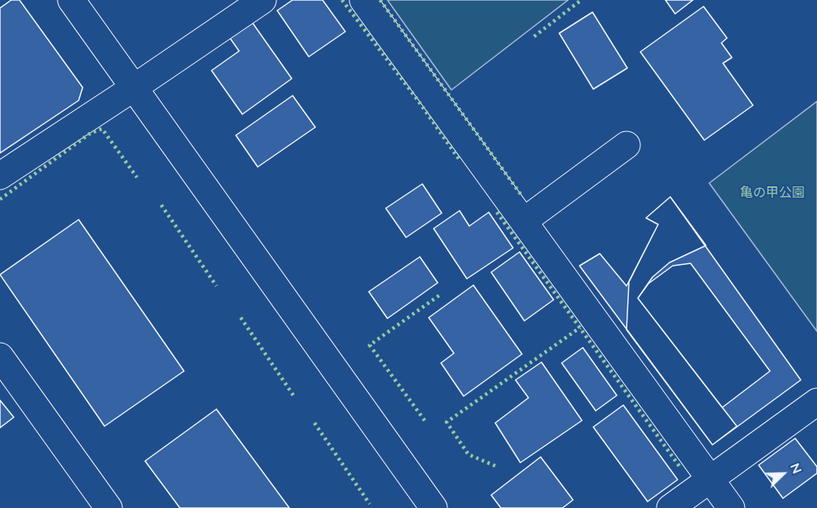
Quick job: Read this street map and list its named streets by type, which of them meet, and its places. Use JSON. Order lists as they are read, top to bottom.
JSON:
{
  "parks": ["亀の甲公園"],
  "north": "top right"
}
